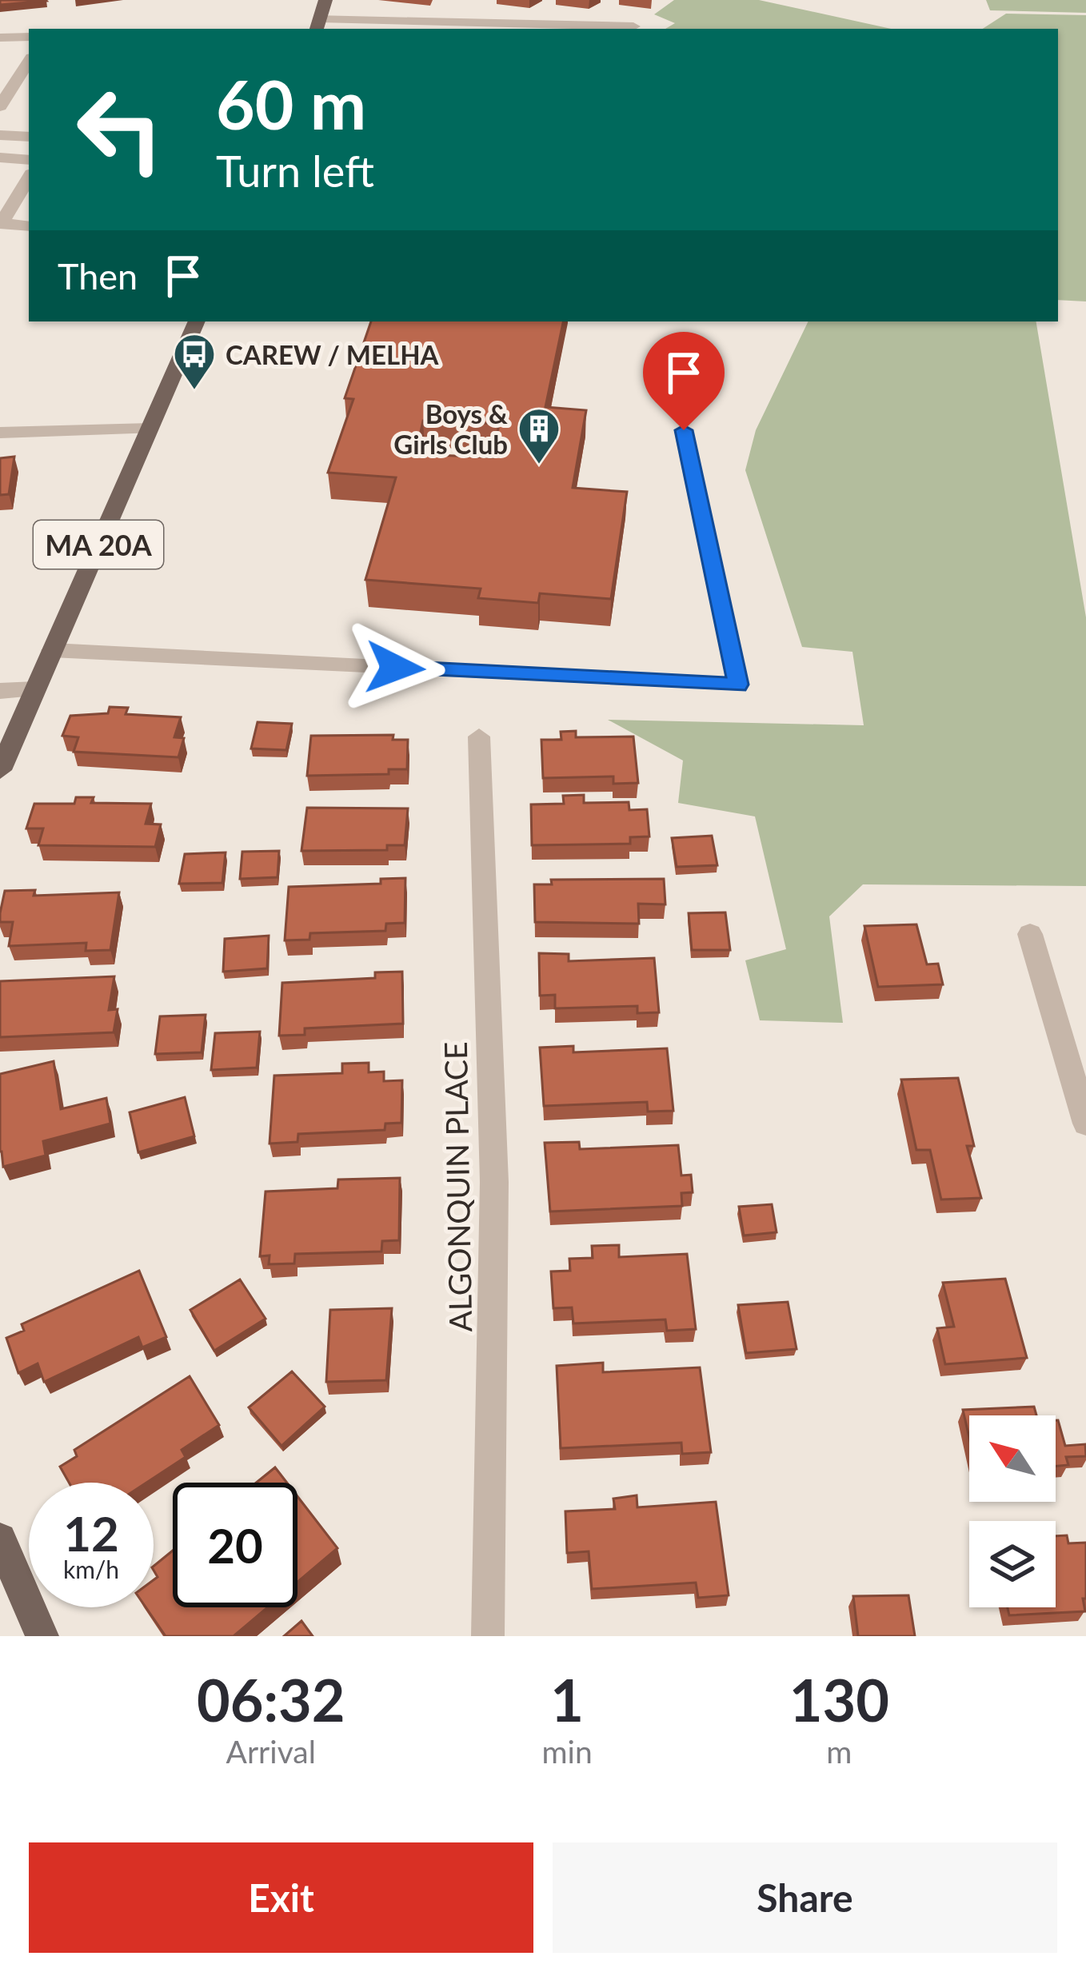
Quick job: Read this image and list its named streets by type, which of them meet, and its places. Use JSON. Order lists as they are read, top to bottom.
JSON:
{
  "streets": {
    "main road": ["MA 20A"],
    "street": ["ALGONQUIN PLACE"]
  },
  "places": {
    "bus stop": ["CAREW / MELHA"],
    "building": ["Boys & Girls Club"]
  },
  "north": "top left",
  "page": {
    "turn": ["60 m", "Turn left"],
    "then": "Then",
    "speed": "12 km/h",
    "limit": "20",
    "eta": [
      "06:32",
      "Arrival",
      "1",
      "min",
      "130",
      "m"
    ],
    "buttons": ["Exit", "Share"]
  }
}
